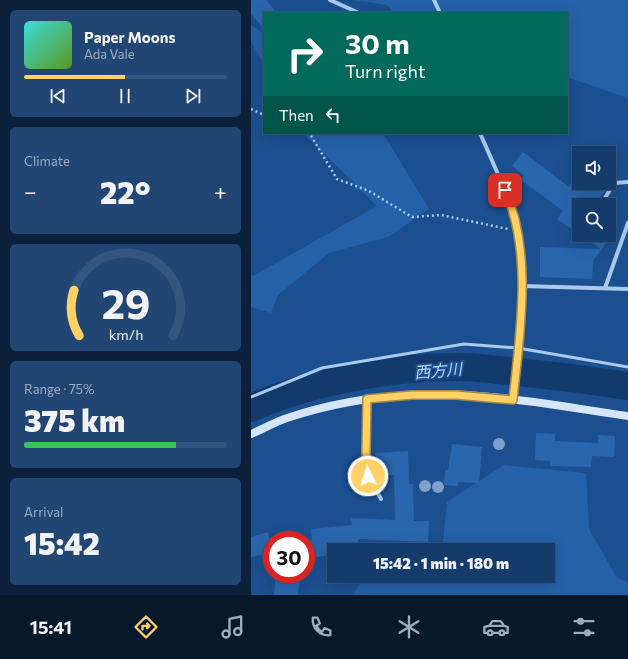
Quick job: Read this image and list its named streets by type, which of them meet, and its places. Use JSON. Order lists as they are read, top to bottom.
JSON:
{
  "water": ["西方川"],
  "page": {
    "turn": ["30 m", "Turn right"],
    "song": ["Paper Moons", "Ada Vale"],
    "then": "Then",
    "tile": [
      "Climate",
      ["Range · 75%", "375 km"],
      ["Arrival", "15:42"]
    ],
    "heat": ["−", "22°", "+"],
    "limit": "30",
    "trip": "15:42 · 1 min · 180 m",
    "tabs": "15:41",
    "gauge": ["29", "km/h"]
  }
}
